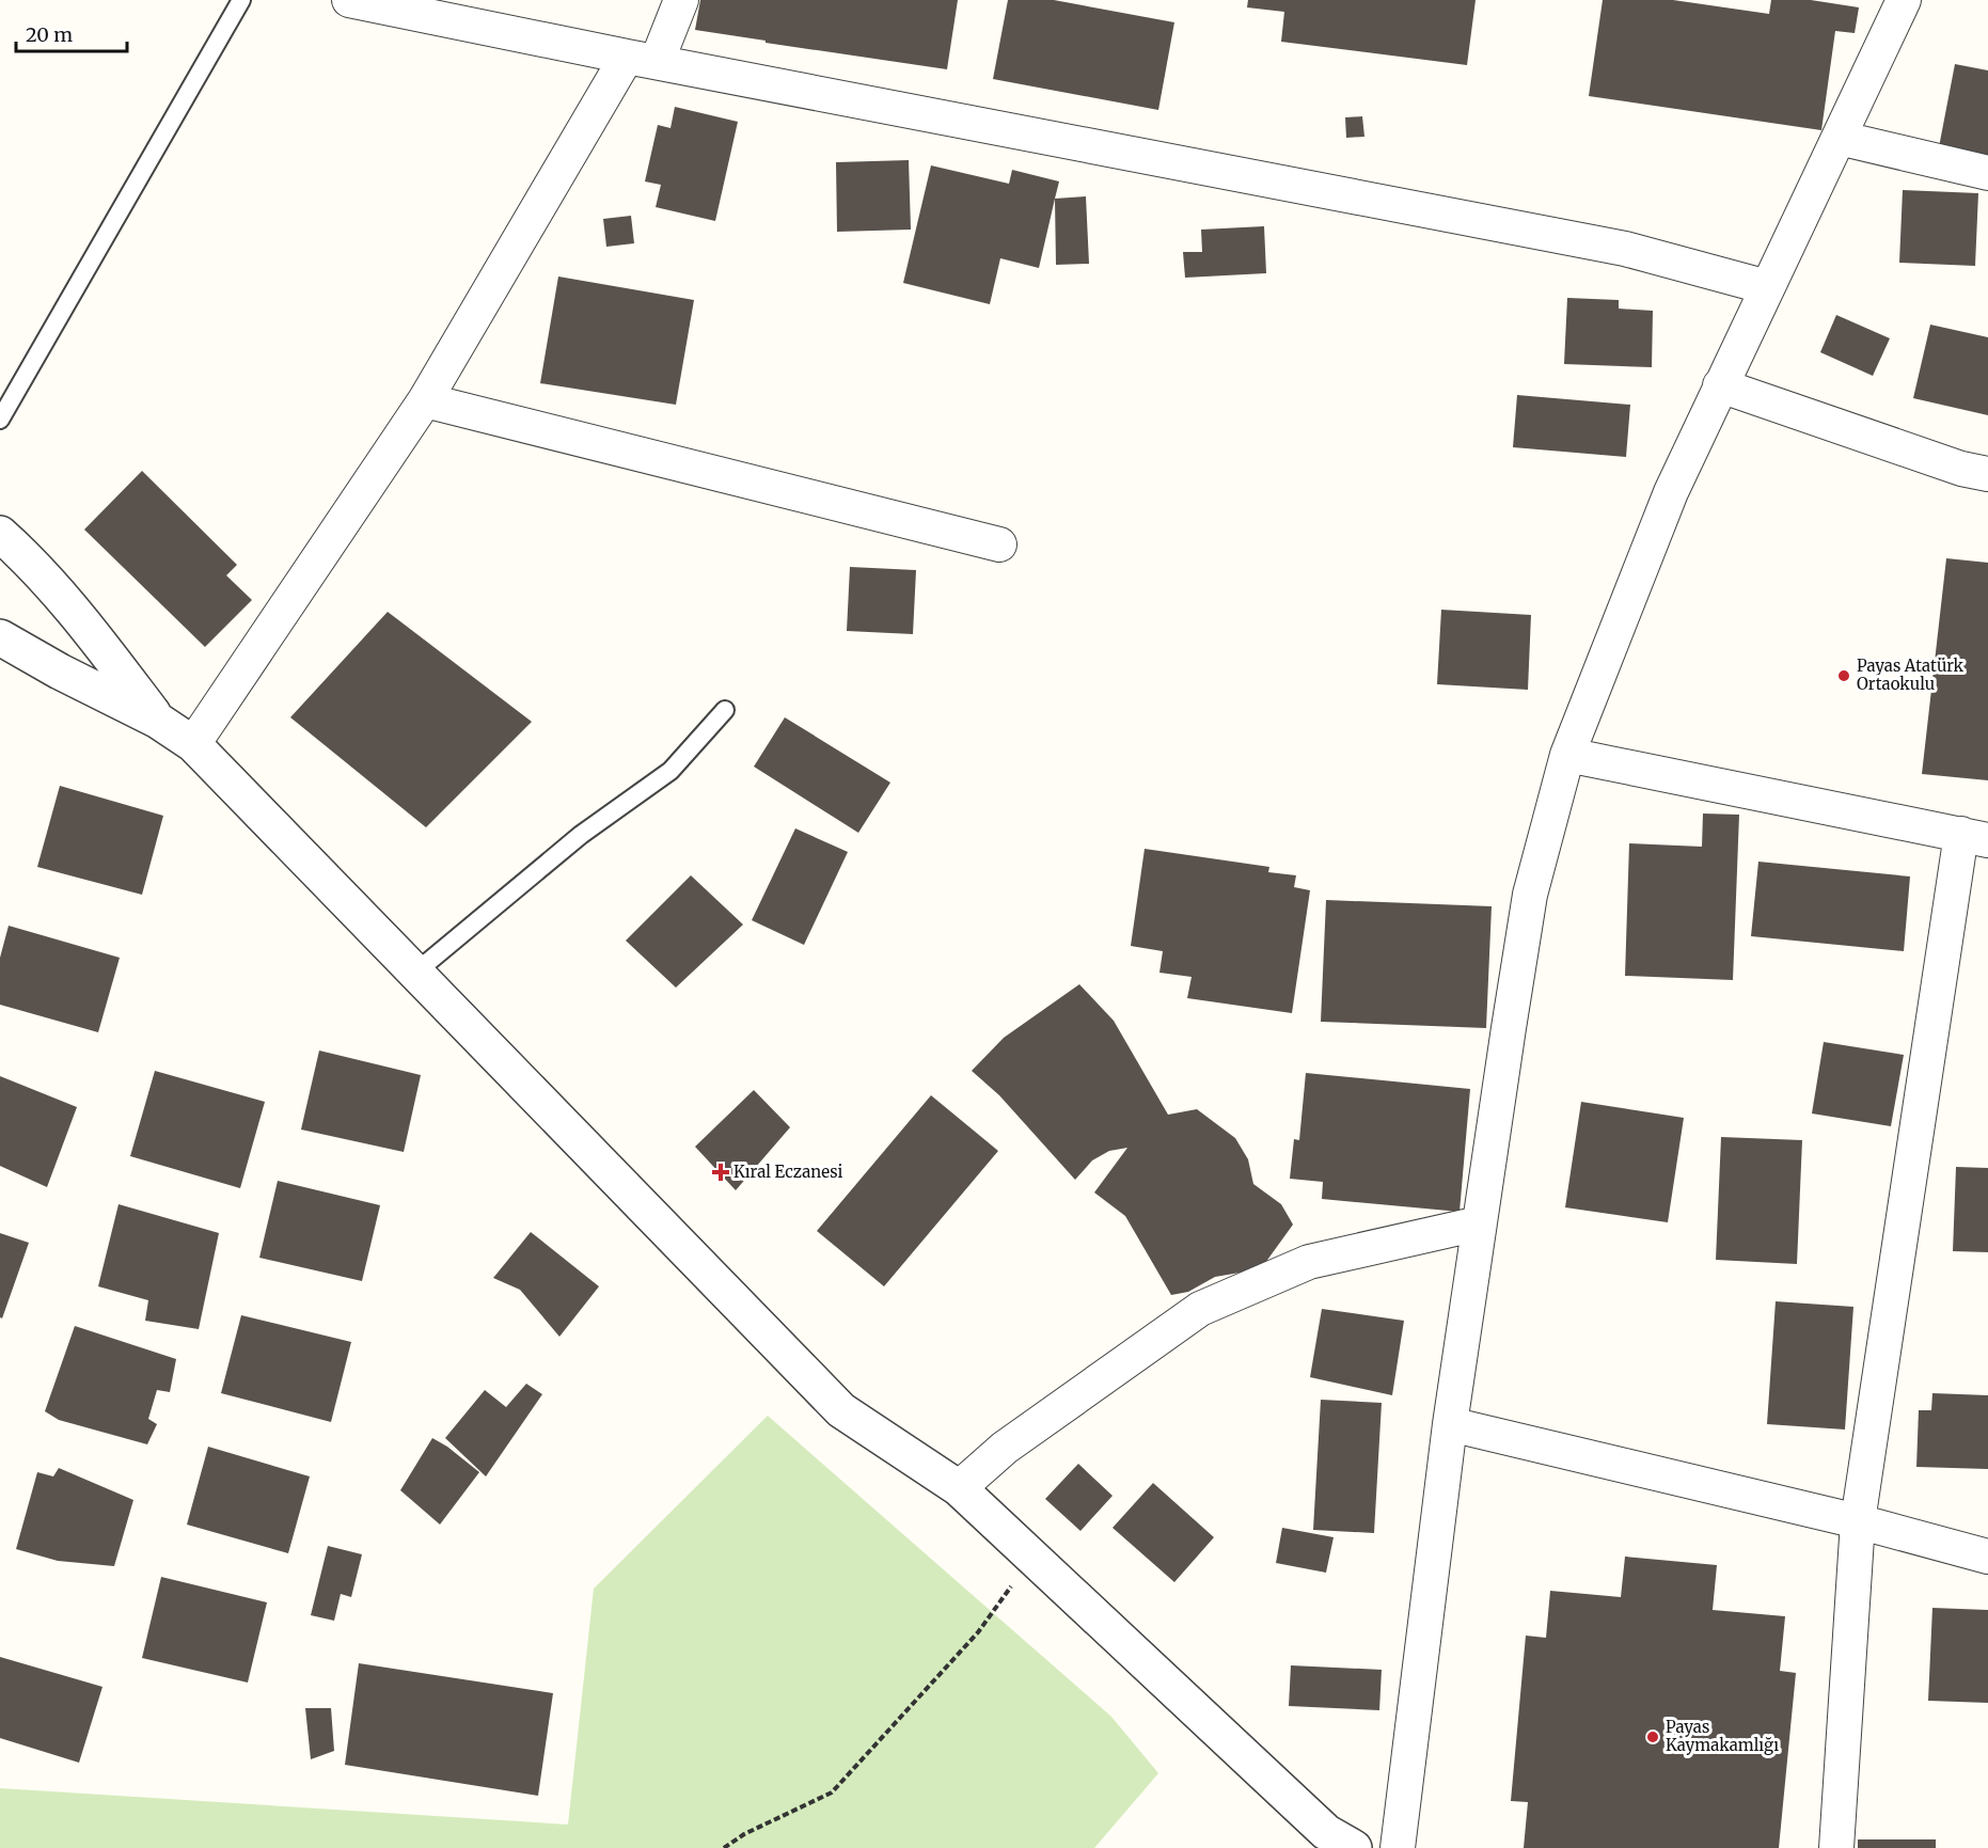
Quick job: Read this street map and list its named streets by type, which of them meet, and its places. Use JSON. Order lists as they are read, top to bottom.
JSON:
{
  "places": {
    "other": ["Payas Atatürk Ortaokulu", "Payas Kaymakamlığı"],
    "health": ["Kıral Eczanesi"]
  },
  "scale_bar": "20 m"
}
